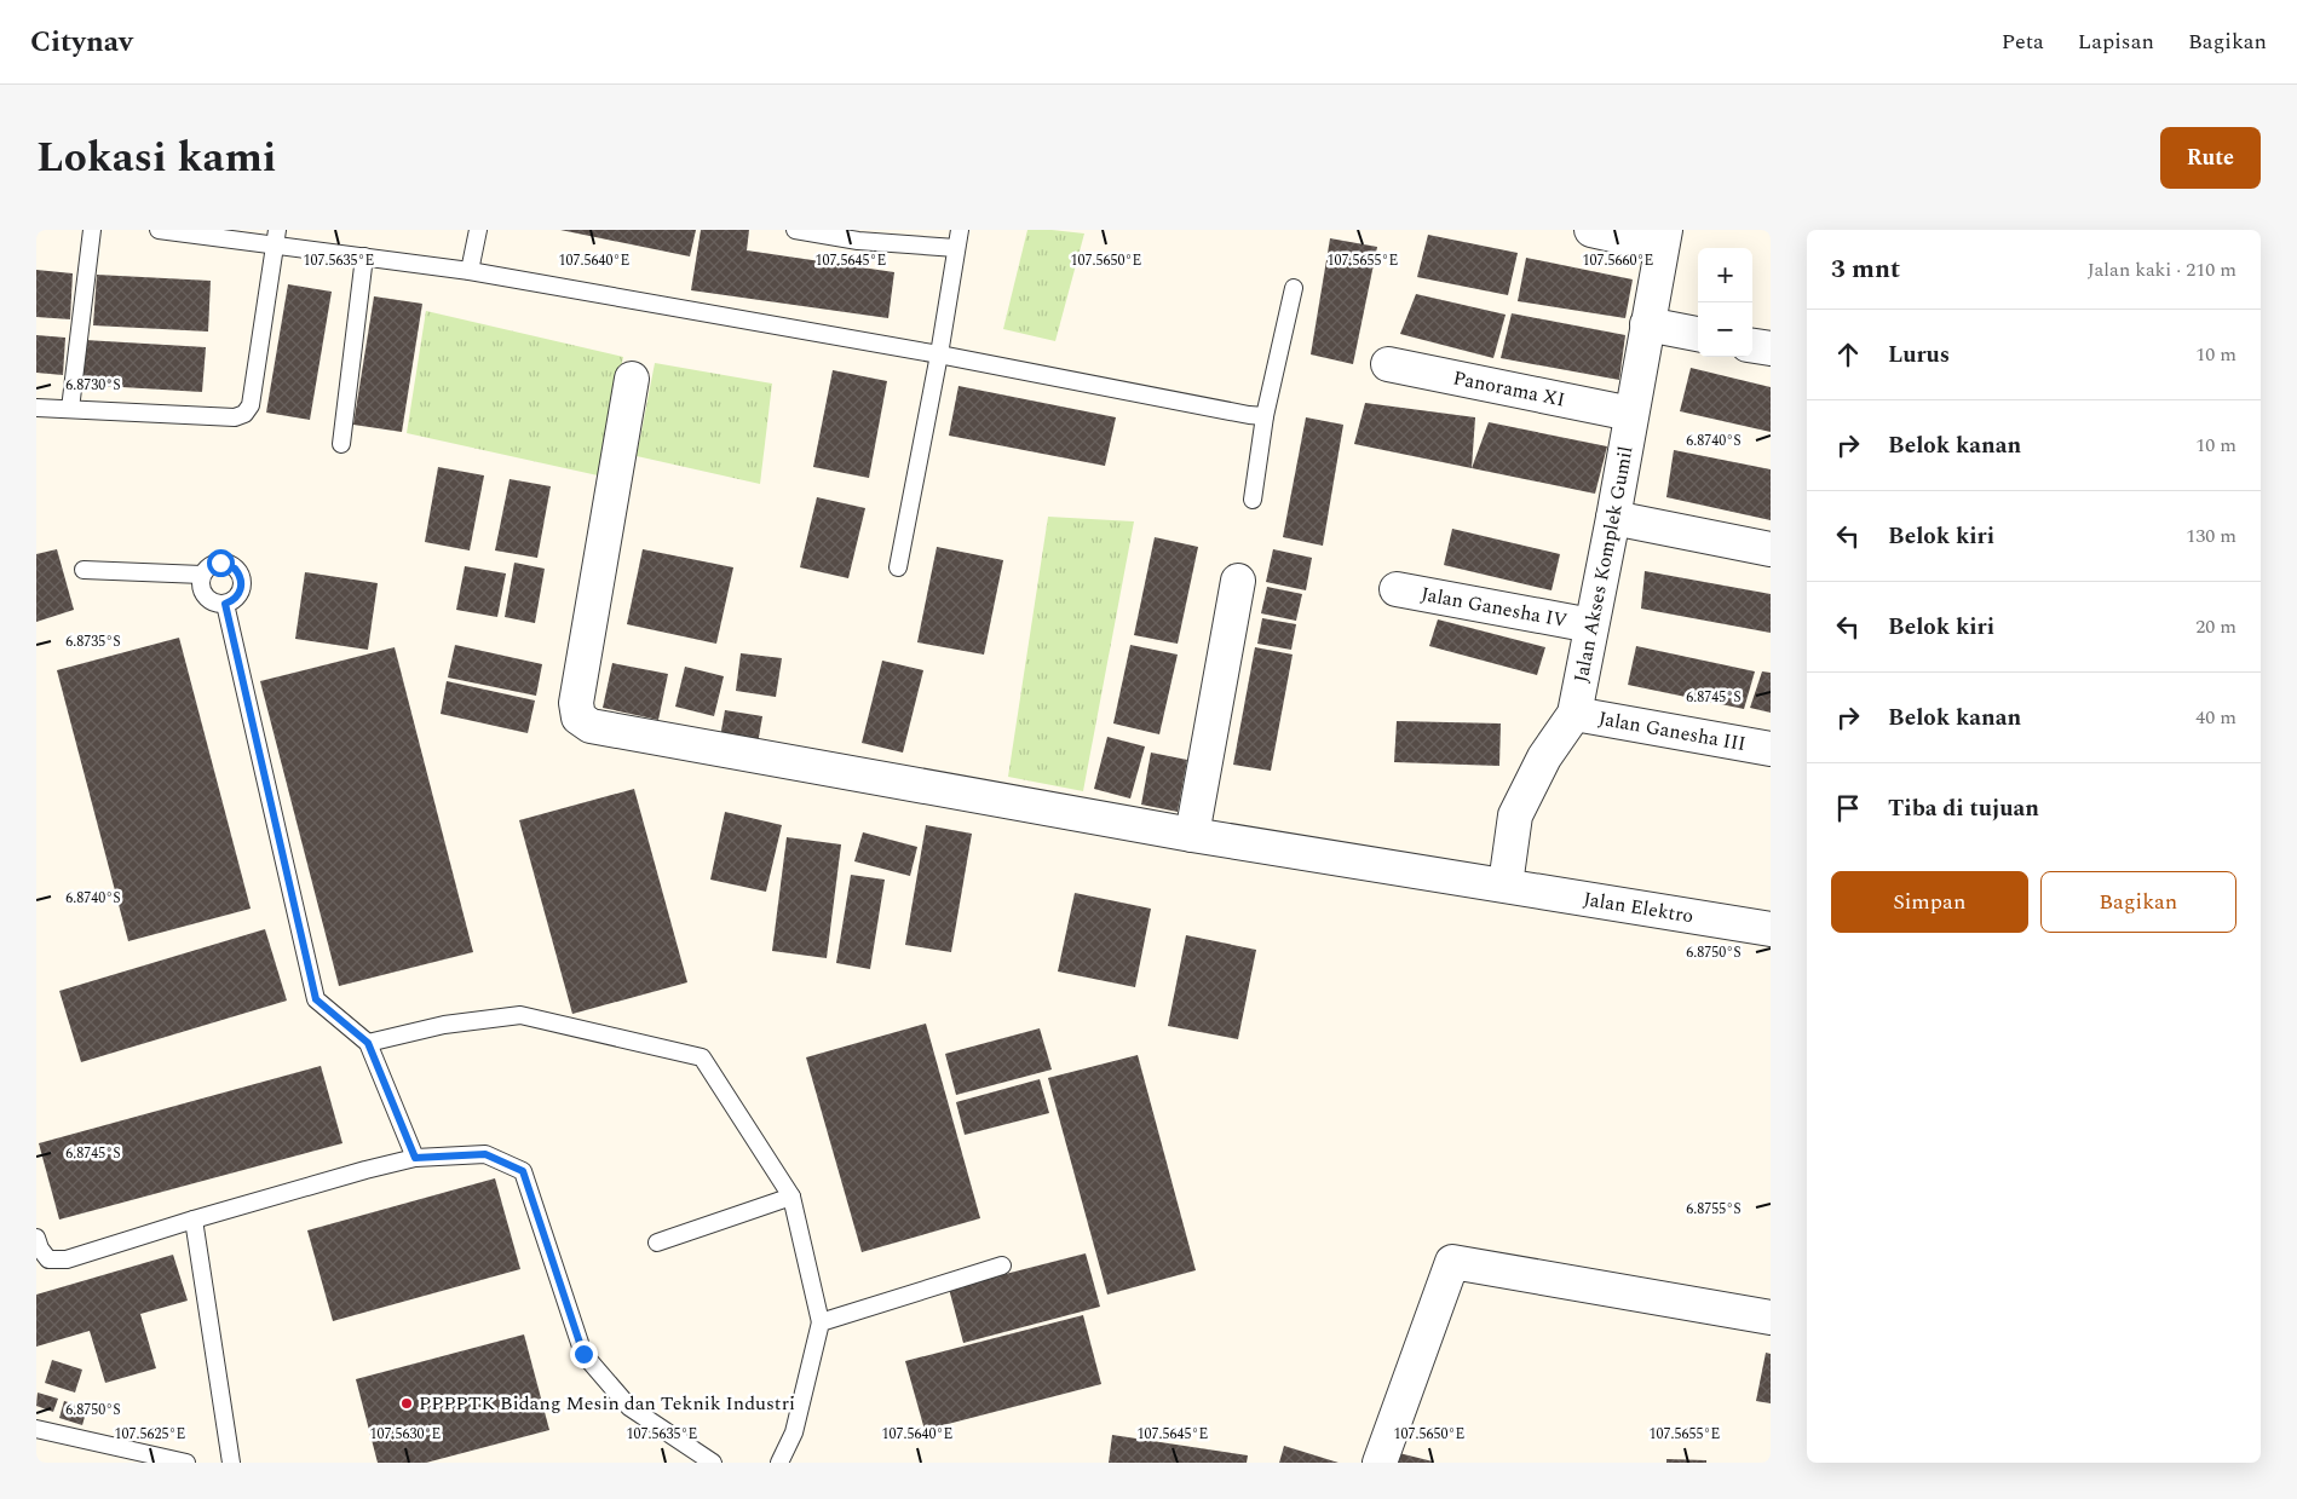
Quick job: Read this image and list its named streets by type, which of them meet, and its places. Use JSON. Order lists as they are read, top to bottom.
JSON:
{
  "streets": {
    "street": [
      "Panorama XI",
      "Jalan Akses Komplek Gumil",
      "Jalan Ganesha IV",
      "Jalan Ganesha III",
      "Jalan Elektro"
    ]
  },
  "crossings": [
    ["Panorama XI", "Jalan Akses Komplek Gumil"],
    ["Jalan Akses Komplek Gumil", "Jalan Ganesha IV"],
    ["Jalan Akses Komplek Gumil", "Jalan Ganesha III"],
    ["Jalan Akses Komplek Gumil", "Jalan Elektro"]
  ],
  "places": ["PPPPTK Bidang Mesin dan Teknik Industri"],
  "page": {
    "header": "Citynav",
    "nav": ["Peta", "Lapisan", "Bagikan"],
    "title": "Lokasi kami",
    "buttons": [
      "Rute",
      ["Simpan", "Bagikan"]
    ],
    "heading": ["3 mnt", "Jalan kaki · 210 m"],
    "map_buttons": ["+", "−"],
    "list": [
      ["Lurus", "10 m"],
      ["Belok kanan", "10 m"],
      ["Belok kiri", "130 m"],
      ["Belok kiri", "20 m"],
      ["Belok kanan", "40 m"],
      "Tiba di tujuan"
    ]
  },
  "coordinates": [
    "107.5635°E",
    "107.5645°E",
    "107.5650°E",
    "107.5655°E",
    "107.5660°E",
    "107.5640°E",
    "6.8730°S",
    "6.8740°S",
    "6.8735°S",
    "6.8745°S",
    "6.8750°S",
    "6.8755°S",
    "107.5625°E",
    "107.5630°E"
  ]
}
